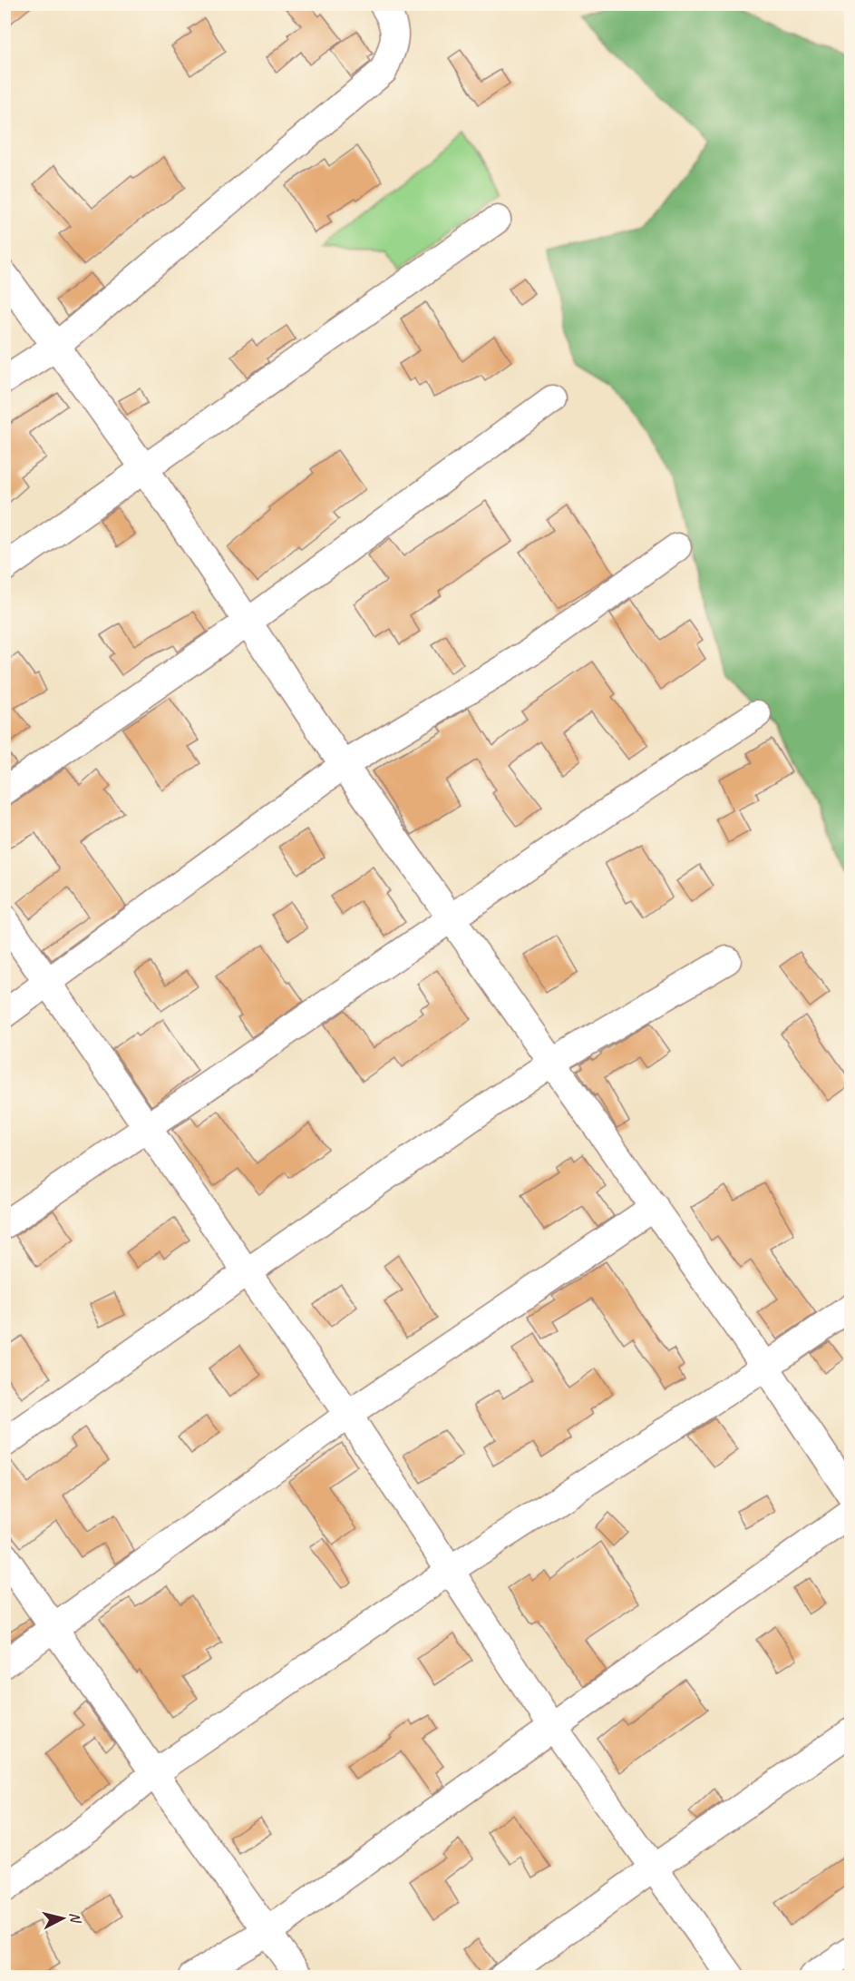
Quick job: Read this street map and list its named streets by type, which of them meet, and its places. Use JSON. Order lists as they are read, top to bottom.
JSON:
{
  "north": "right"
}
